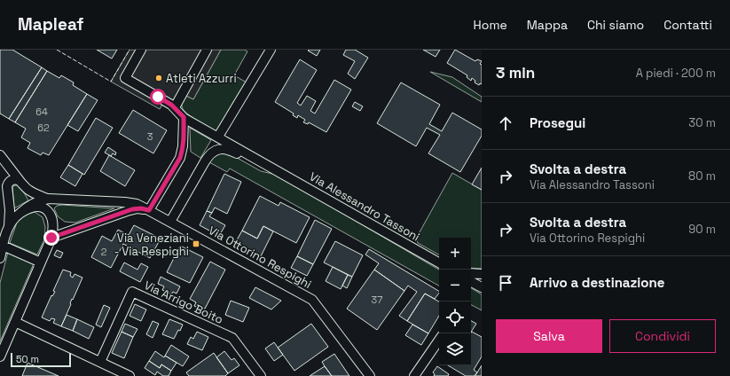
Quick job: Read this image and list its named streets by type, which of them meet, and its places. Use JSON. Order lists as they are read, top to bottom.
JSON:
{
  "streets": {
    "street": ["Via Alessandro Tassoni", "Via Ottorino Respighi", "Via Arrigo Boito"]
  },
  "crossings": [
    ["Via Alessandro Tassoni", "Via Ottorino Respighi"]
  ],
  "places": {
    "other": ["Atleti Azzurri"],
    "transit": ["Via Veneziani - Via Respighi"]
  },
  "house_numbers": [
    "64",
    "62",
    "3",
    "2",
    "37"
  ],
  "scale_bar": "50 m",
  "page": {
    "header": "Mapleaf",
    "nav": [
      "Home",
      "Mappa",
      "Chi siamo",
      "Contatti"
    ],
    "heading": ["3 min", "A piedi · 200 m"],
    "list": [
      ["Prosegui", "30 m"],
      ["Svolta a destra", "Via Alessandro Tassoni", "80 m"],
      ["Svolta a destra", "Via Ottorino Respighi", "90 m"],
      "Arrivo a destinazione"
    ],
    "map_buttons": ["+", "−"],
    "buttons": ["Salva", "Condividi"],
    "scale": "50 m"
  }
}
